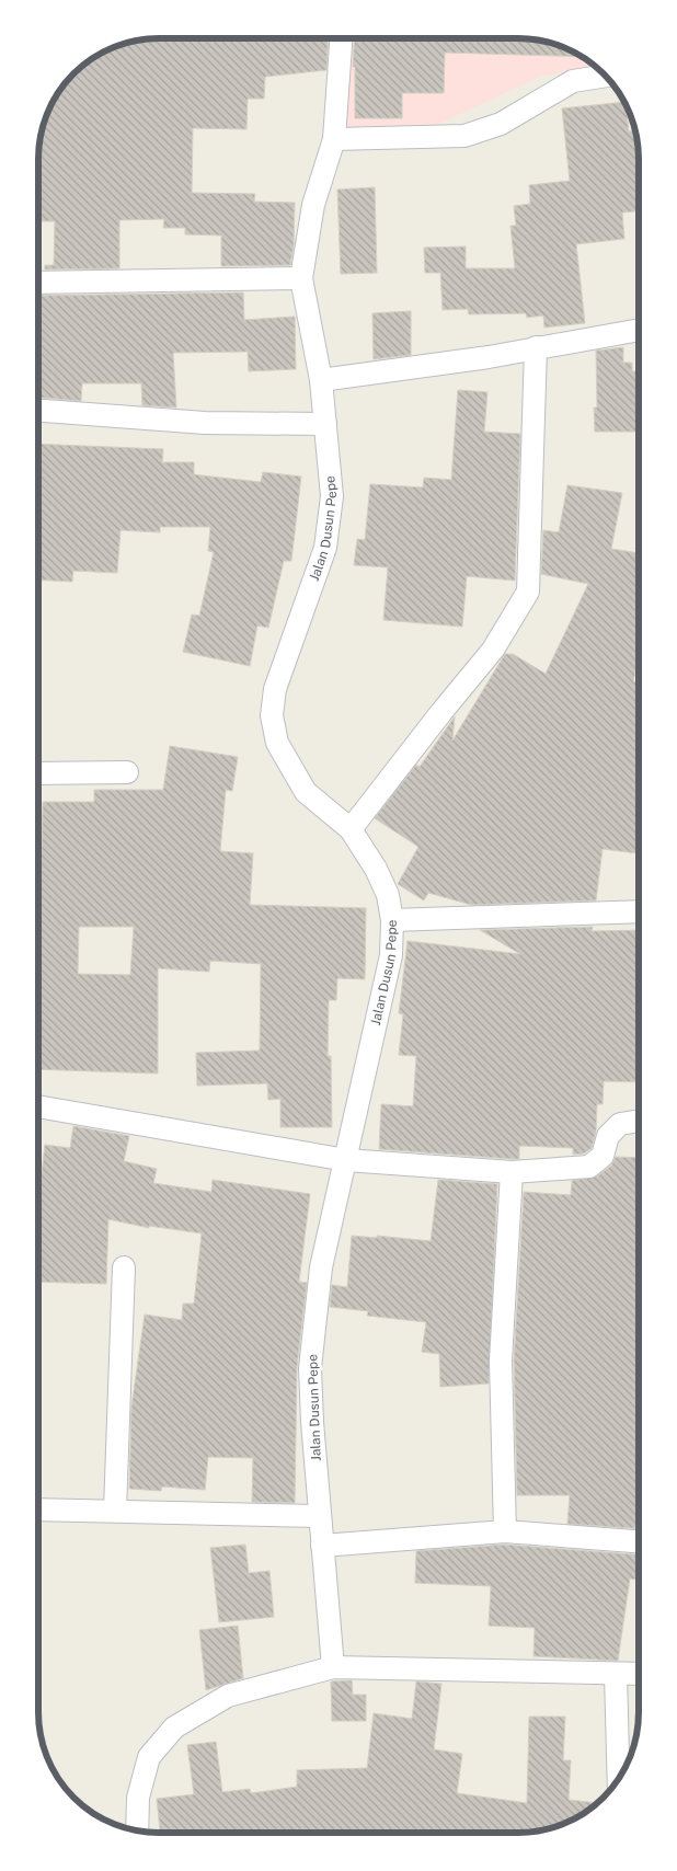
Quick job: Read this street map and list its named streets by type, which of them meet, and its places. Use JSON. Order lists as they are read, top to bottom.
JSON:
{
  "streets": {
    "street": ["Jalan Dusun Pepe"]
  }
}
